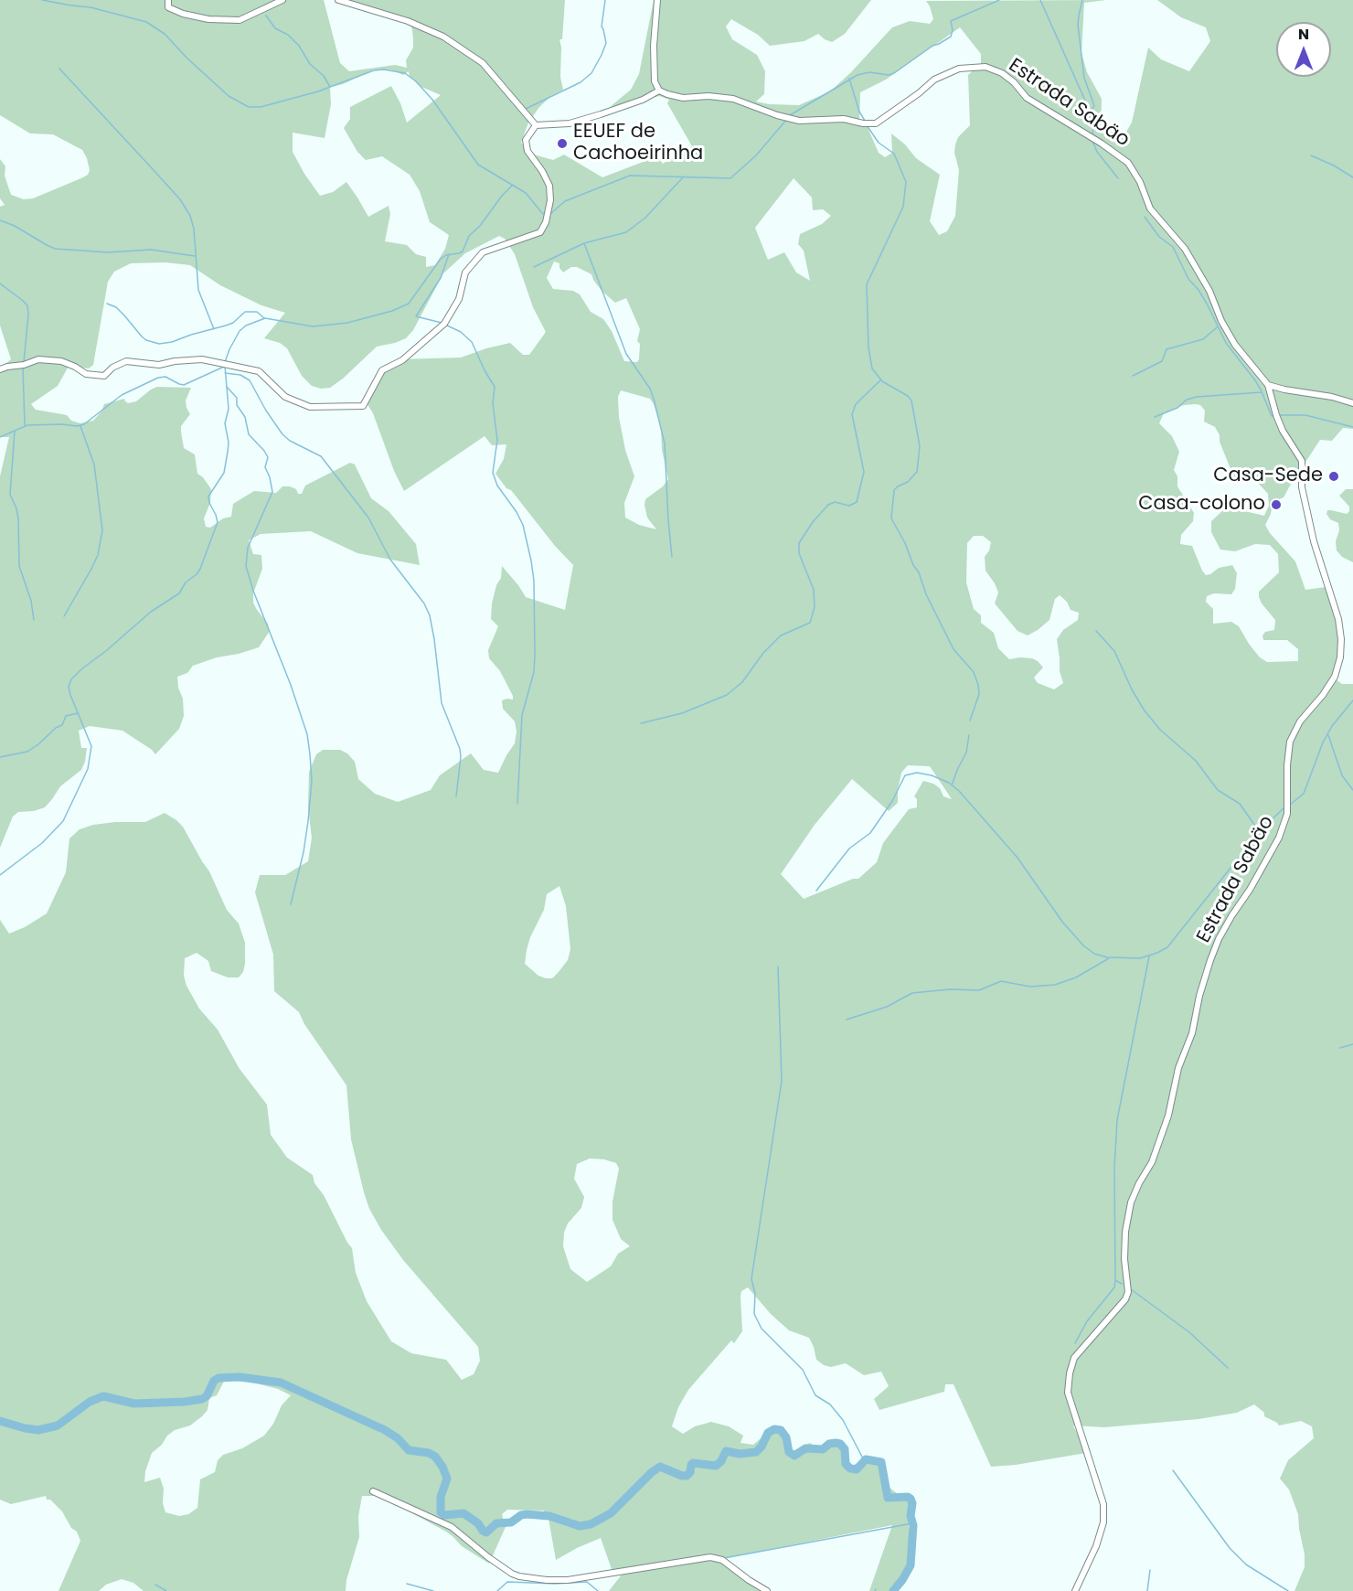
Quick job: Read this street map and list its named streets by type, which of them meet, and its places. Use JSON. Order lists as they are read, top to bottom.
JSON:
{
  "streets": {
    "street": ["Estrada Sabäo"]
  },
  "places": ["EEUEF de Cachoeirinha", "Casa-Sede", "Casa-colono"],
  "north": "top"
}
